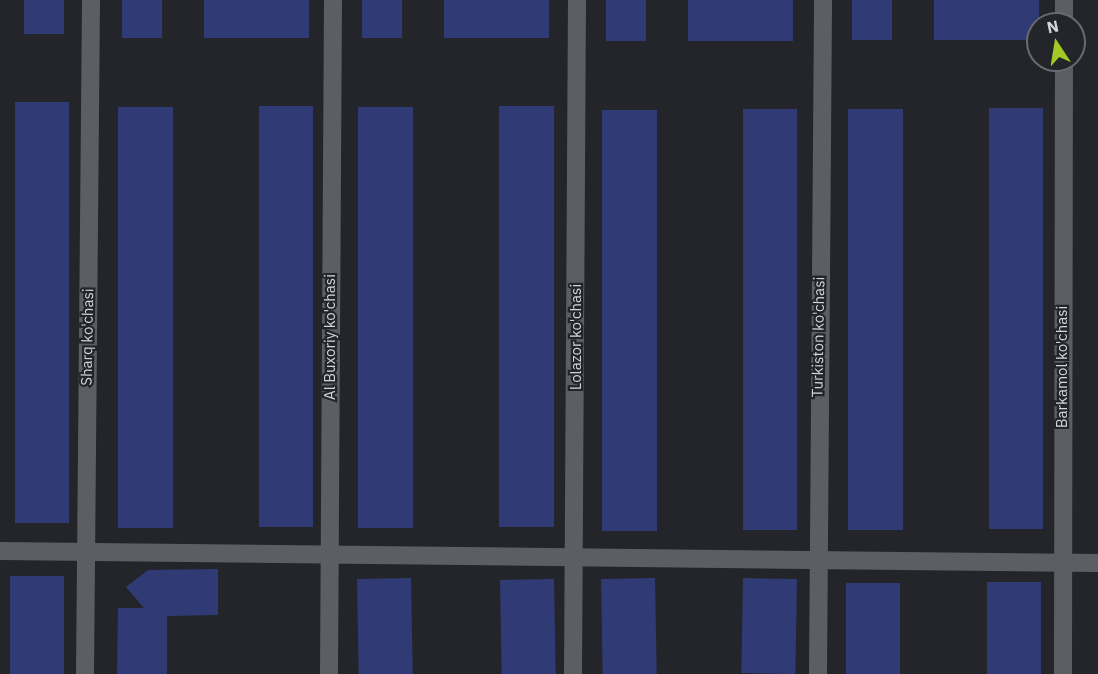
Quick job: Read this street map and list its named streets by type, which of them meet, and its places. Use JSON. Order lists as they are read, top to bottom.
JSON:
{
  "streets": {
    "street": [
      "Sharq ko'chasi",
      "Al Buxoriy ko'chasi",
      "Lolazor ko'chasi",
      "Turkiston ko'chasi",
      "Barkamol ko'chasi"
    ]
  },
  "north": "top"
}
